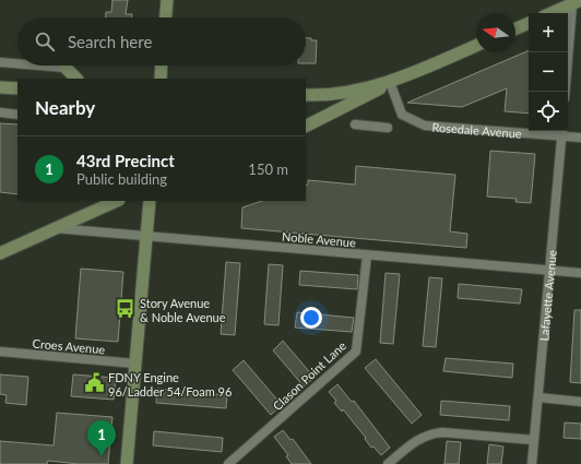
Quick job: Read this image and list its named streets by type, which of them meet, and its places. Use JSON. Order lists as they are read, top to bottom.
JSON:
{
  "streets": {
    "street": [
      "Rosedale Avenue",
      "Noble Avenue",
      "Lafayette Avenue",
      "Croes Avenue",
      "Clason Point Lane"
    ]
  },
  "crossings": [
    ["Rosedale Avenue", "Lafayette Avenue"],
    ["Noble Avenue", "Lafayette Avenue"],
    ["Noble Avenue", "Clason Point Lane"]
  ],
  "places": {
    "bus stop": ["Story Avenue & Noble Avenue"],
    "public building": ["FDNY Engine 96/Ladder 54/Foam 96"]
  },
  "north": "left",
  "page": {
    "map_buttons": ["+", "−"],
    "search": "Search here",
    "heading": "Nearby",
    "list": [
      {
        "mark": "1",
        "name": "43rd Precinct",
        "note": "Public building",
        "value": "150 m"
      }
    ],
    "pins": "1"
  }
}
